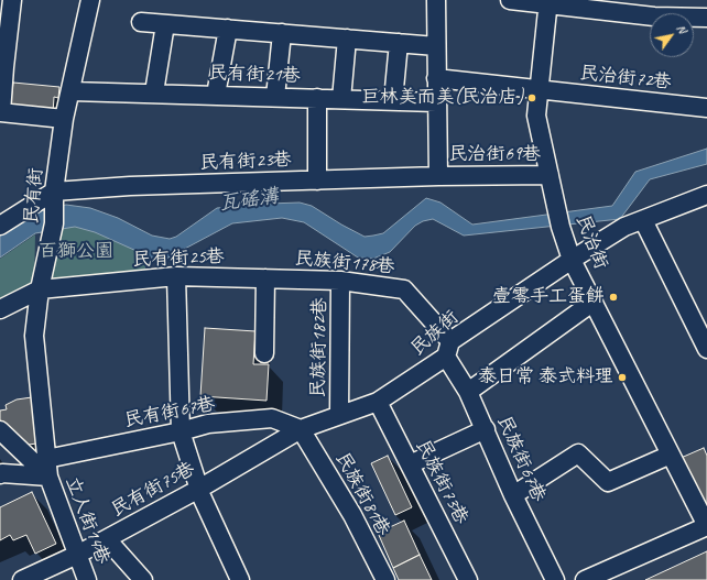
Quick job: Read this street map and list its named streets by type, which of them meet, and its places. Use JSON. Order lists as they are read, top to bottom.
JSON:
{
  "streets": {
    "street": [
      "民有街21巷",
      "民治街72巷",
      "民治街69巷",
      "民有街23巷",
      "民有街",
      "民治街",
      "民有街25巷",
      "民族街178巷",
      "民族街",
      "民族街182巷",
      "民有街67巷",
      "民族街67巷",
      "民族街73巷",
      "民有街75巷",
      "民族街81巷",
      "立人街14巷"
    ]
  },
  "crossings": [
    ["民有街21巷", "民有街"],
    ["民治街72巷", "民治街"],
    ["民治街69巷", "民有街23巷"],
    ["民治街69巷", "民治街"],
    ["民有街23巷", "民有街"],
    ["民有街", "民有街25巷"],
    ["民有街", "民有街67巷"],
    ["民有街", "立人街14巷"],
    ["民治街", "民族街"],
    ["民有街25巷", "民族街178巷"],
    ["民族街178巷", "民族街"],
    ["民族街178巷", "民族街182巷"],
    ["民族街178巷", "民族街67巷"],
    ["民族街", "民族街182巷"],
    ["民族街", "民有街67巷"],
    ["民族街", "民族街67巷"],
    ["民族街", "民族街73巷"],
    ["民族街", "民有街75巷"],
    ["民族街", "民族街81巷"],
    ["民有街67巷", "民有街75巷"],
    ["民有街67巷", "民族街81巷"],
    ["民有街75巷", "民族街81巷"],
    ["民有街75巷", "立人街14巷"]
  ],
  "water": ["瓦磘溝"],
  "parks": ["百獅公園"],
  "places": ["巨林美而美(民治店)", "壹零手工蛋餅", "泰日常 泰式料理"],
  "north": "top right"
}
